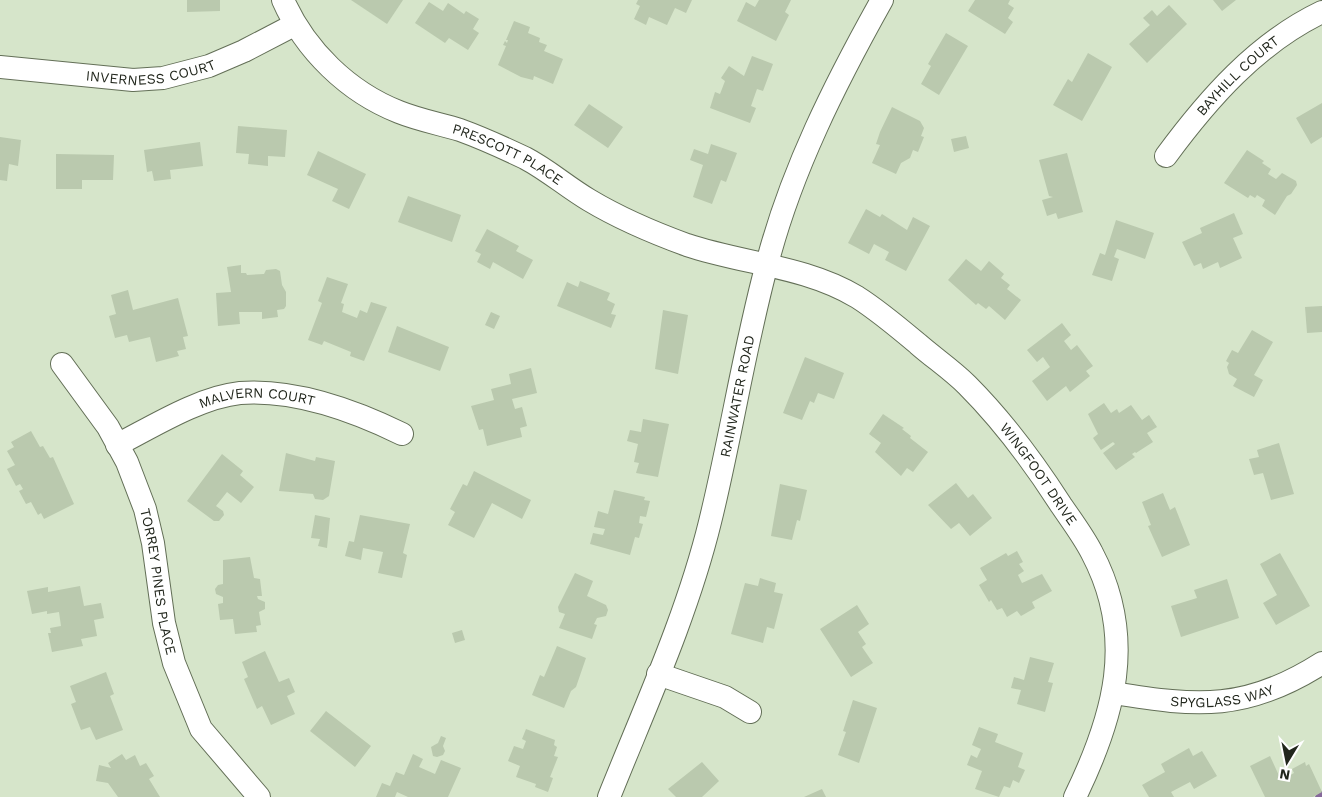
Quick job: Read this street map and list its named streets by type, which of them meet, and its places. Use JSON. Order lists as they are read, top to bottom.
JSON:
{
  "streets": {
    "street": [
      "INVERNESS COURT",
      "BAYHILL COURT",
      "PRESCOTT PLACE",
      "RAINWATER ROAD",
      "MALVERN COURT",
      "WINGFOOT DRIVE",
      "TORREY PINES PLACE",
      "SPYGLASS WAY"
    ]
  },
  "crossings": [
    ["INVERNESS COURT", "PRESCOTT PLACE"],
    ["PRESCOTT PLACE", "RAINWATER ROAD"],
    ["PRESCOTT PLACE", "WINGFOOT DRIVE"],
    ["RAINWATER ROAD", "WINGFOOT DRIVE"],
    ["MALVERN COURT", "TORREY PINES PLACE"],
    ["WINGFOOT DRIVE", "SPYGLASS WAY"]
  ],
  "north": "bottom"
}
